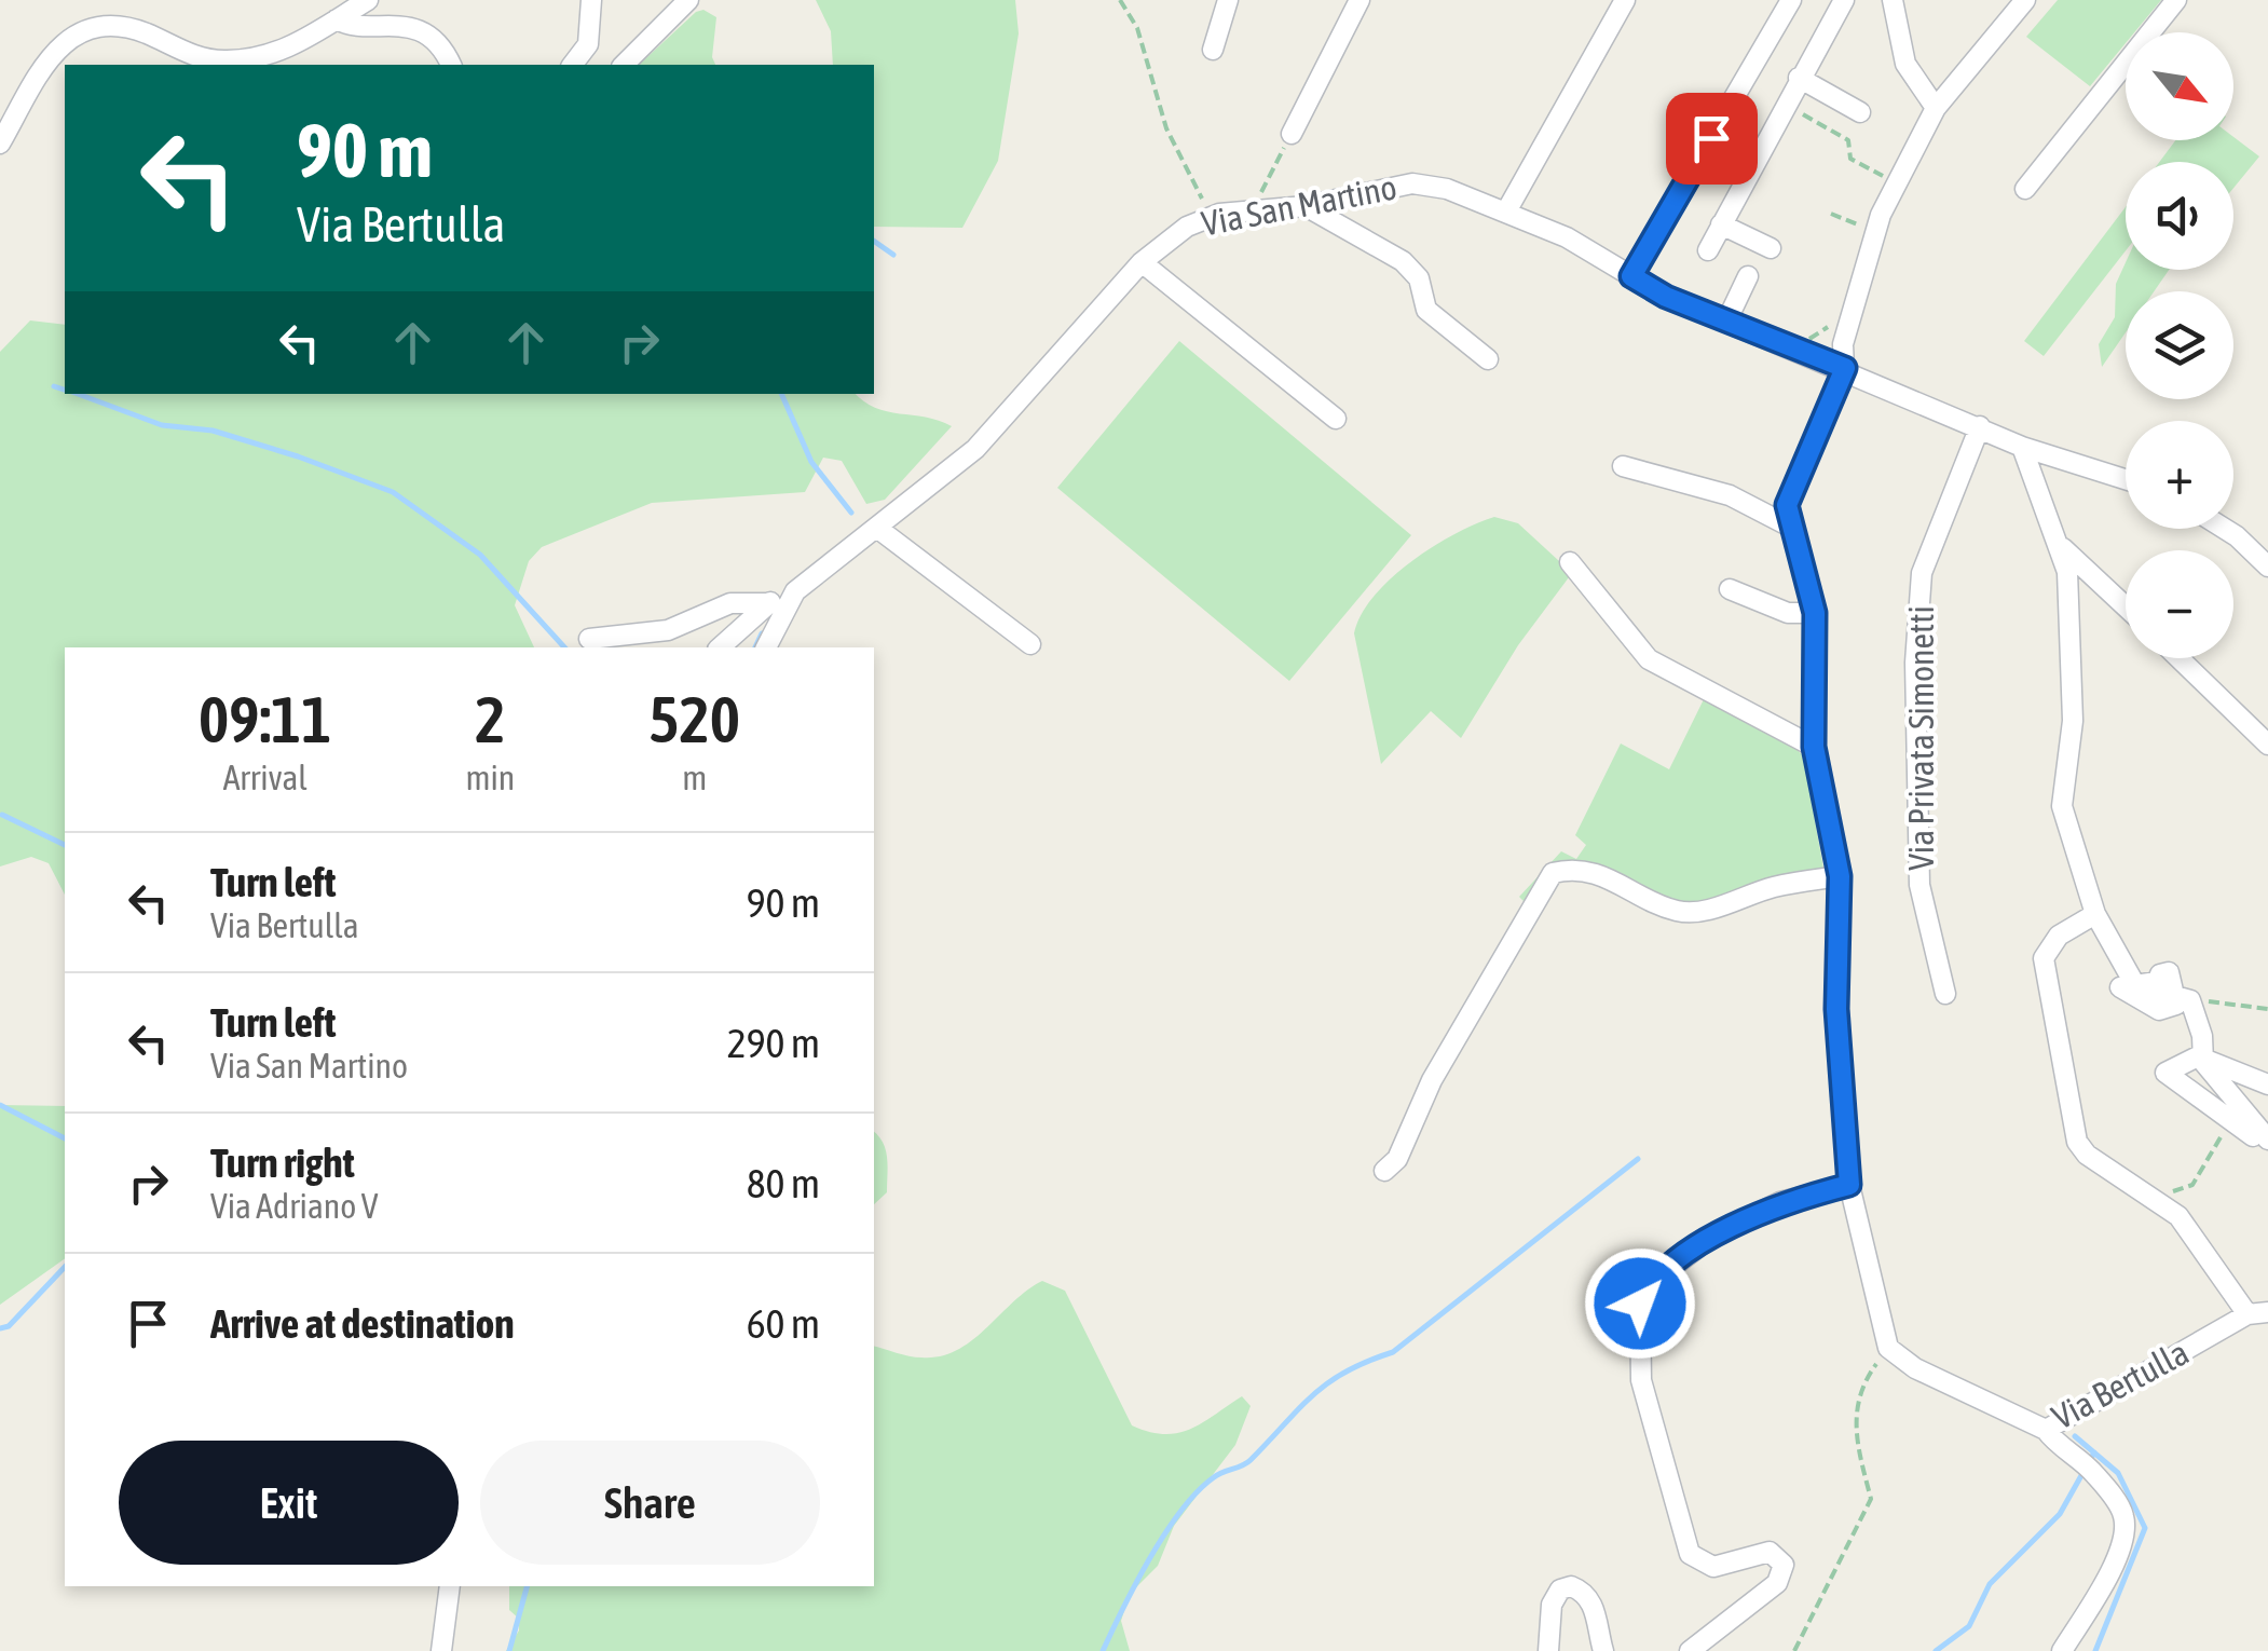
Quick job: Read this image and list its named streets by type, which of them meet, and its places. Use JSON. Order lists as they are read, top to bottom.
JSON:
{
  "streets": {
    "street": ["Via San Martino", "Via Privata Simonetti", "Via Bertulla"]
  },
  "crossings": [
    ["Via San Martino", "Via Privata Simonetti"]
  ],
  "north": "bottom right",
  "page": {
    "map_buttons": ["+", "−"],
    "turn": ["90 m", "Via Bertulla"],
    "eta": [
      "09:11",
      "Arrival",
      "2",
      "min",
      "520",
      "m"
    ],
    "list": [
      {
        "name": "Turn left",
        "note": "Via Bertulla",
        "value": "90 m"
      },
      {
        "name": "Turn left",
        "note": "Via San Martino",
        "value": "290 m"
      },
      {
        "name": "Turn right",
        "note": "Via Adriano V",
        "value": "80 m"
      },
      {
        "name": "Arrive at destination",
        "value": "60 m"
      }
    ],
    "buttons": ["Exit", "Share"]
  }
}
